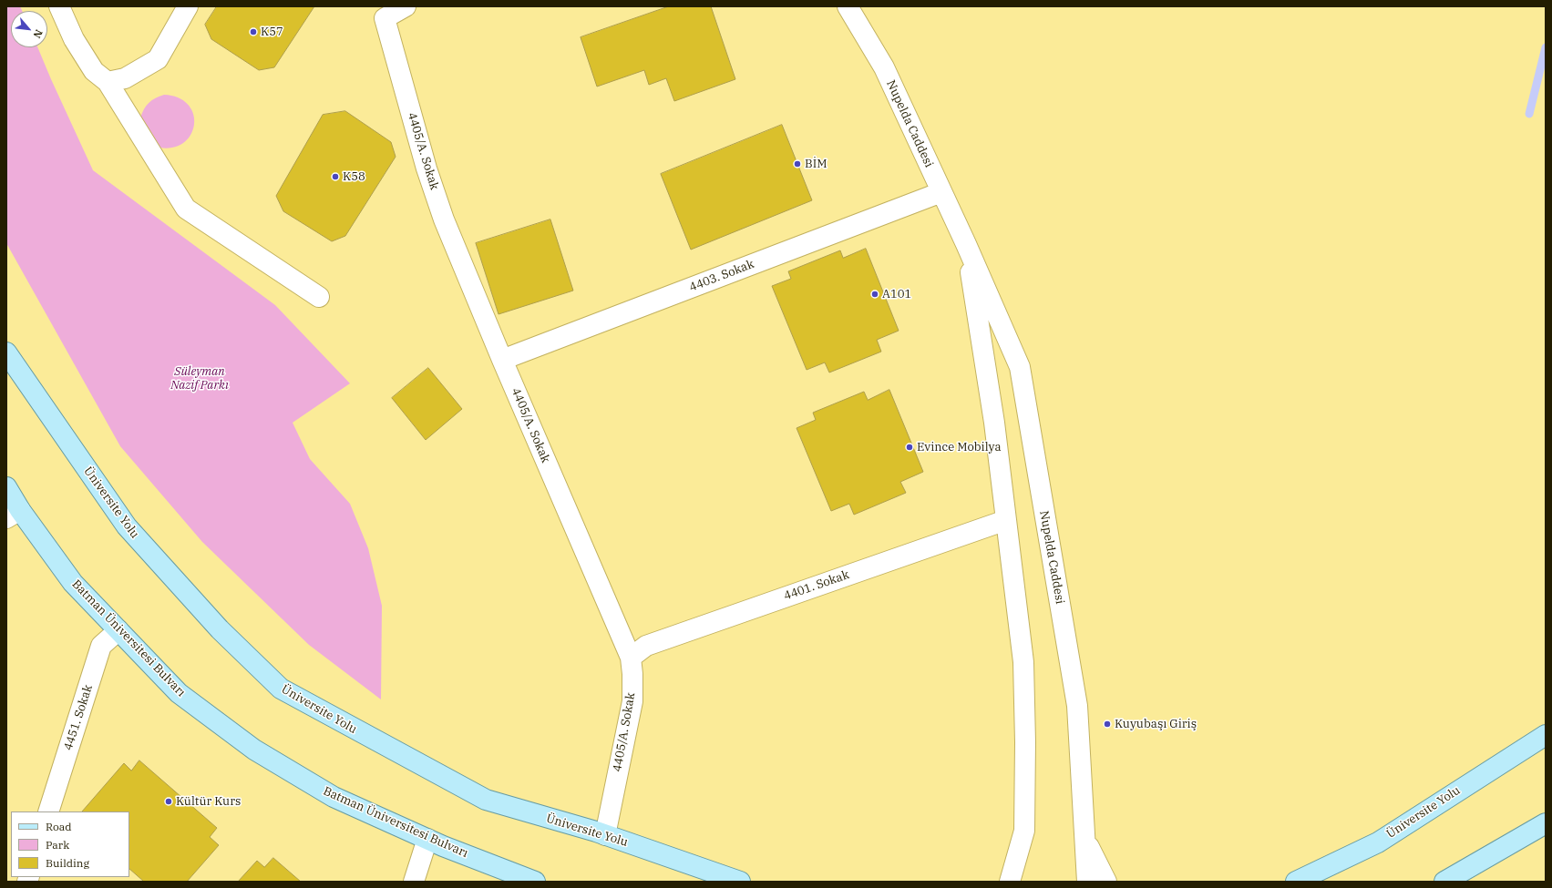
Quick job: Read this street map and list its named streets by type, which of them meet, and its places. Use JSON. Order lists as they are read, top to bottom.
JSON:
{
  "streets": {
    "main road": ["Üniversite Yolu", "Batman Üniversitesi Bulvarı"],
    "street": [
      "Nupelda Caddesi",
      "4405/A. Sokak",
      "4403. Sokak",
      "4401. Sokak",
      "4451. Sokak"
    ]
  },
  "crossings": [
    ["Nupelda Caddesi", "4403. Sokak"],
    ["Nupelda Caddesi", "4401. Sokak"],
    ["4405/A. Sokak", "4403. Sokak"],
    ["4405/A. Sokak", "Üniversite Yolu"],
    ["4405/A. Sokak", "4401. Sokak"],
    ["Batman Üniversitesi Bulvarı", "4451. Sokak"]
  ],
  "parks": ["Süleyman Nazif Parkı"],
  "places": [
    "K57",
    "BİM",
    "K58",
    "A101",
    "Evince Mobilya",
    "Kuyubaşı Giriş",
    "Kültür Kurs"
  ],
  "legend": ["Road", "Park", "Building"],
  "north": "bottom right"
}
